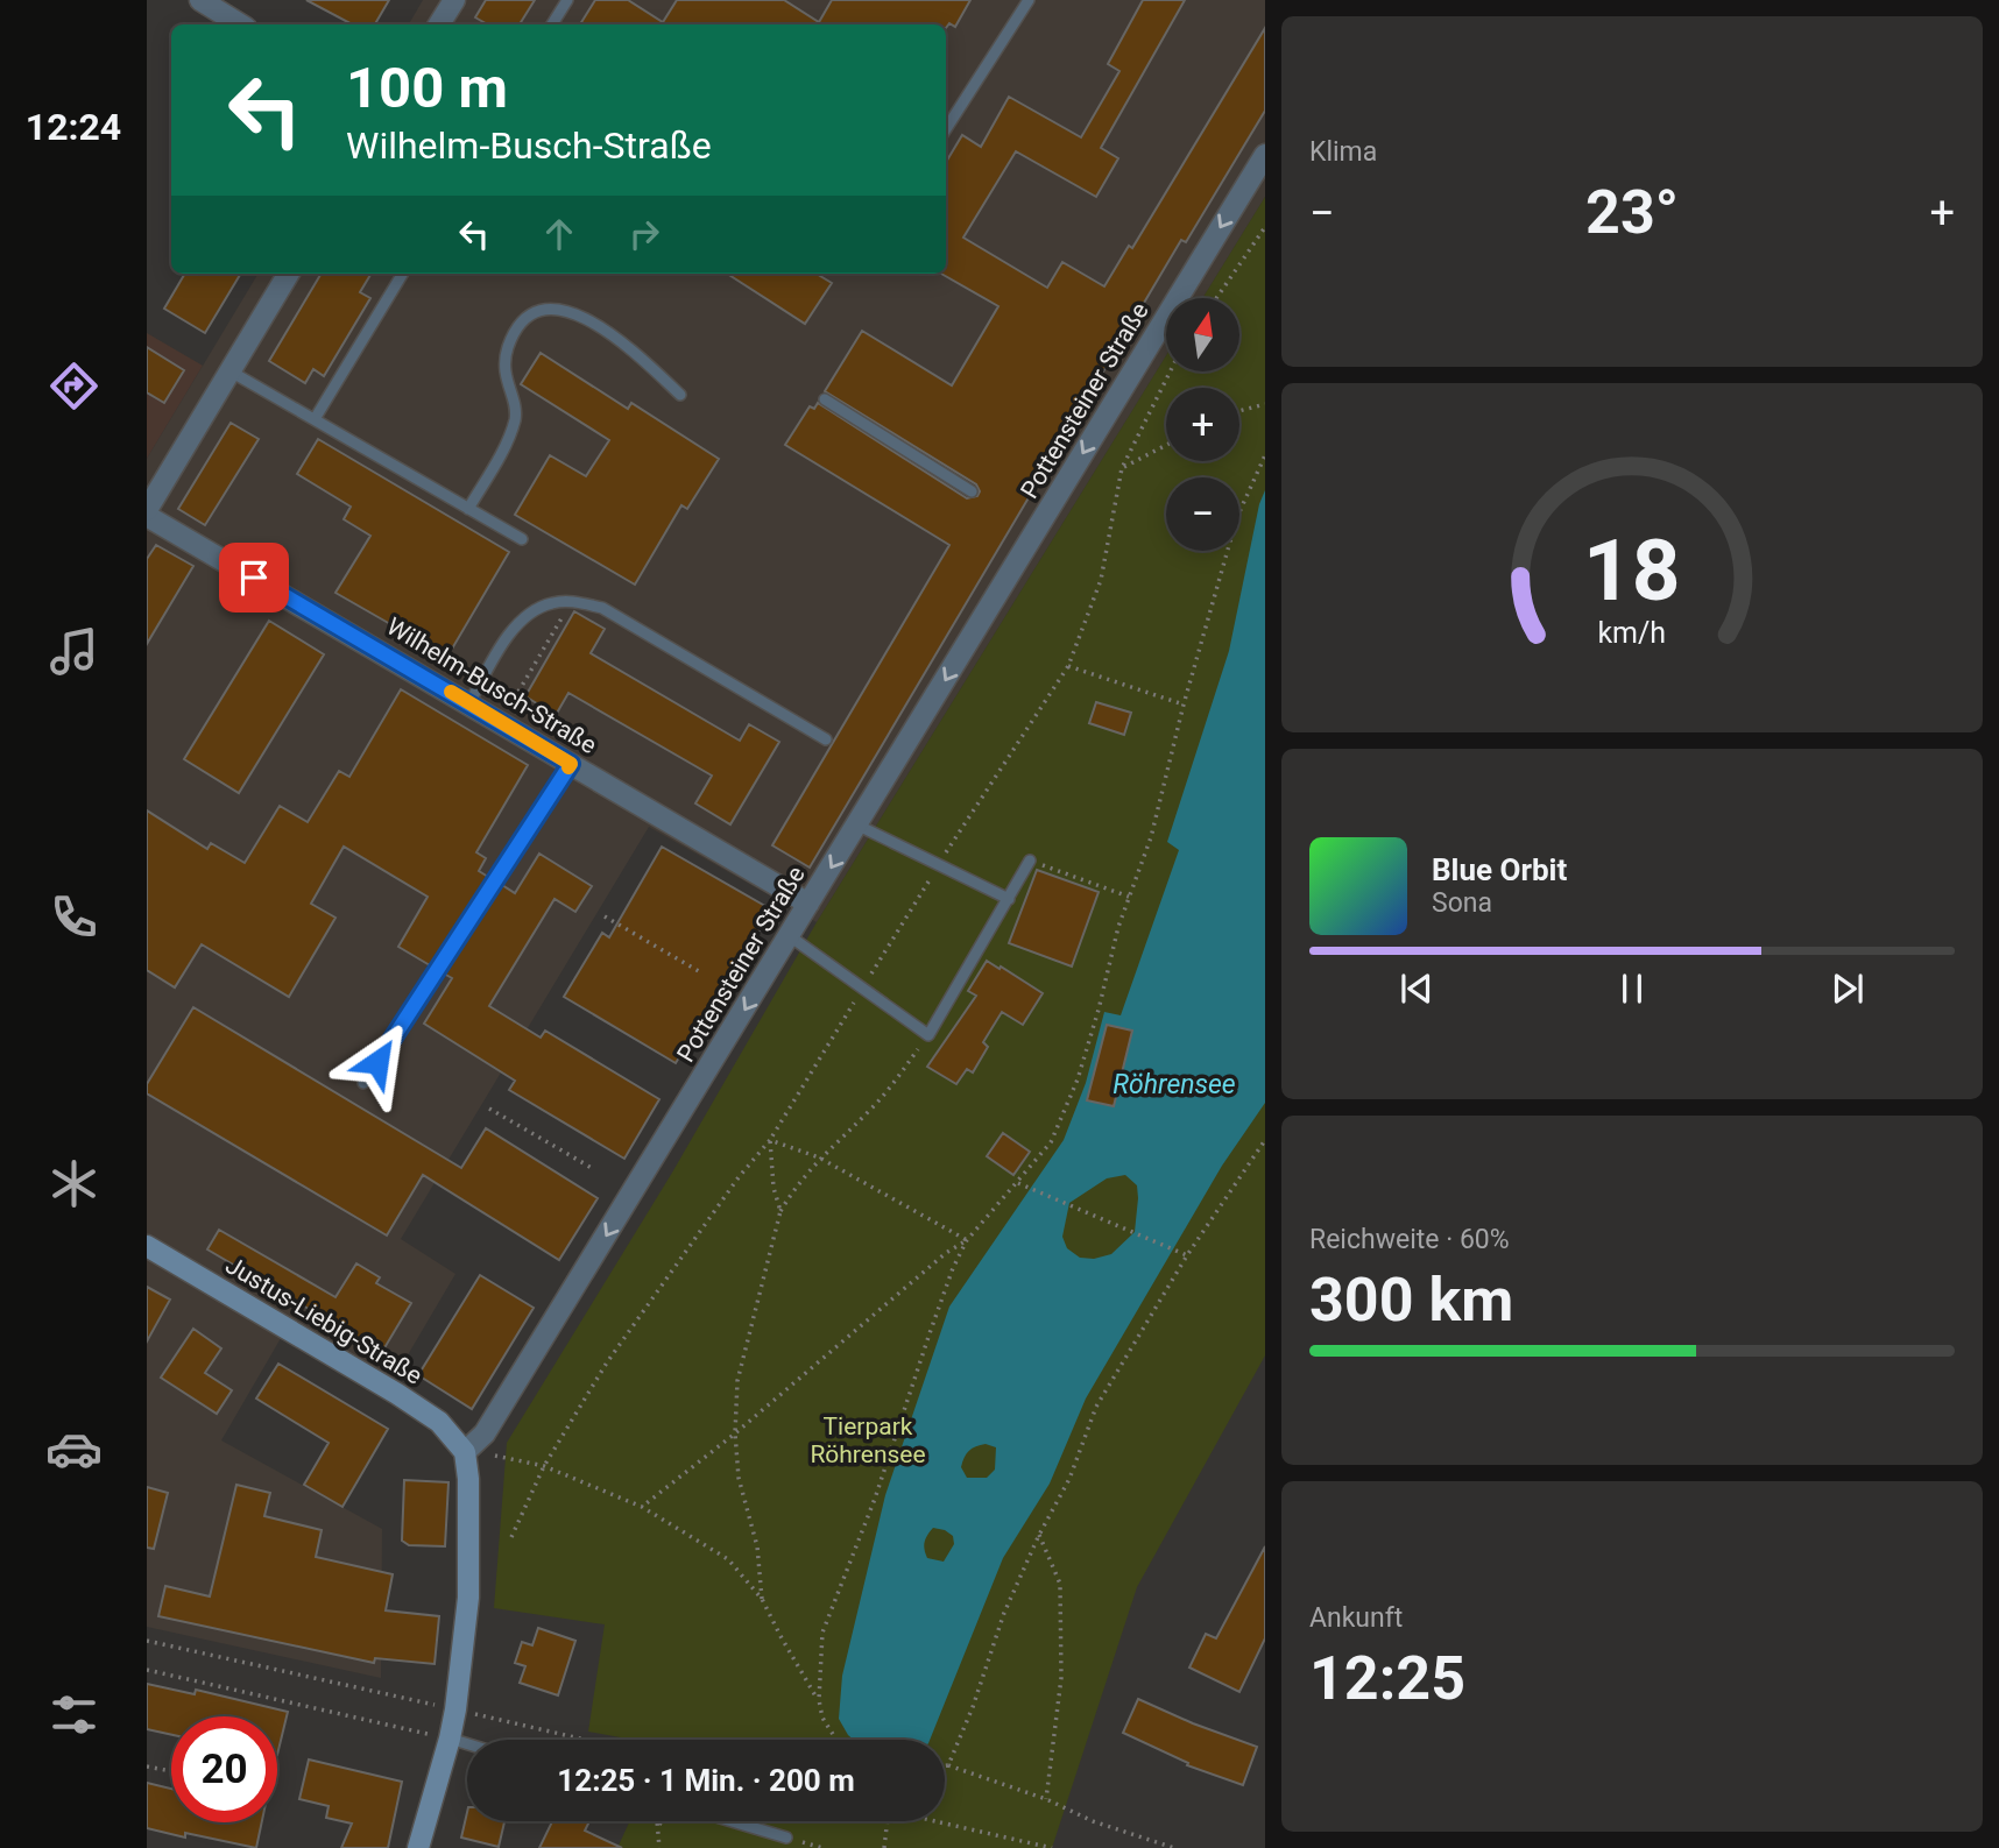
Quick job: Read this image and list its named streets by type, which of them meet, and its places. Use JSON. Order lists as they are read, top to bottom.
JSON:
{
  "streets": {
    "main road": ["Justus-Liebig-Straße"],
    "street": ["Pottensteiner Straße", "Wilhelm-Busch-Straße"]
  },
  "crossings": [
    ["Pottensteiner Straße", "Wilhelm-Busch-Straße"],
    ["Pottensteiner Straße", "Justus-Liebig-Straße"]
  ],
  "one_way": ["Pottensteiner Straße"],
  "water": ["Röhrensee"],
  "parks": ["Tierpark Röhrensee"],
  "north": "top",
  "page": {
    "tabs": "12:24",
    "tile": [
      "Klima",
      ["Reichweite · 60%", "300 km"],
      ["Ankunft", "12:25"]
    ],
    "turn": ["100 m", "Wilhelm-Busch-Straße"],
    "heat": ["−", "23°", "+"],
    "map_buttons": ["+", "−"],
    "song": ["Blue Orbit", "Sona"],
    "limit": "20",
    "trip": "12:25 · 1 Min. · 200 m",
    "gauge": ["18", "km/h"]
  }
}
